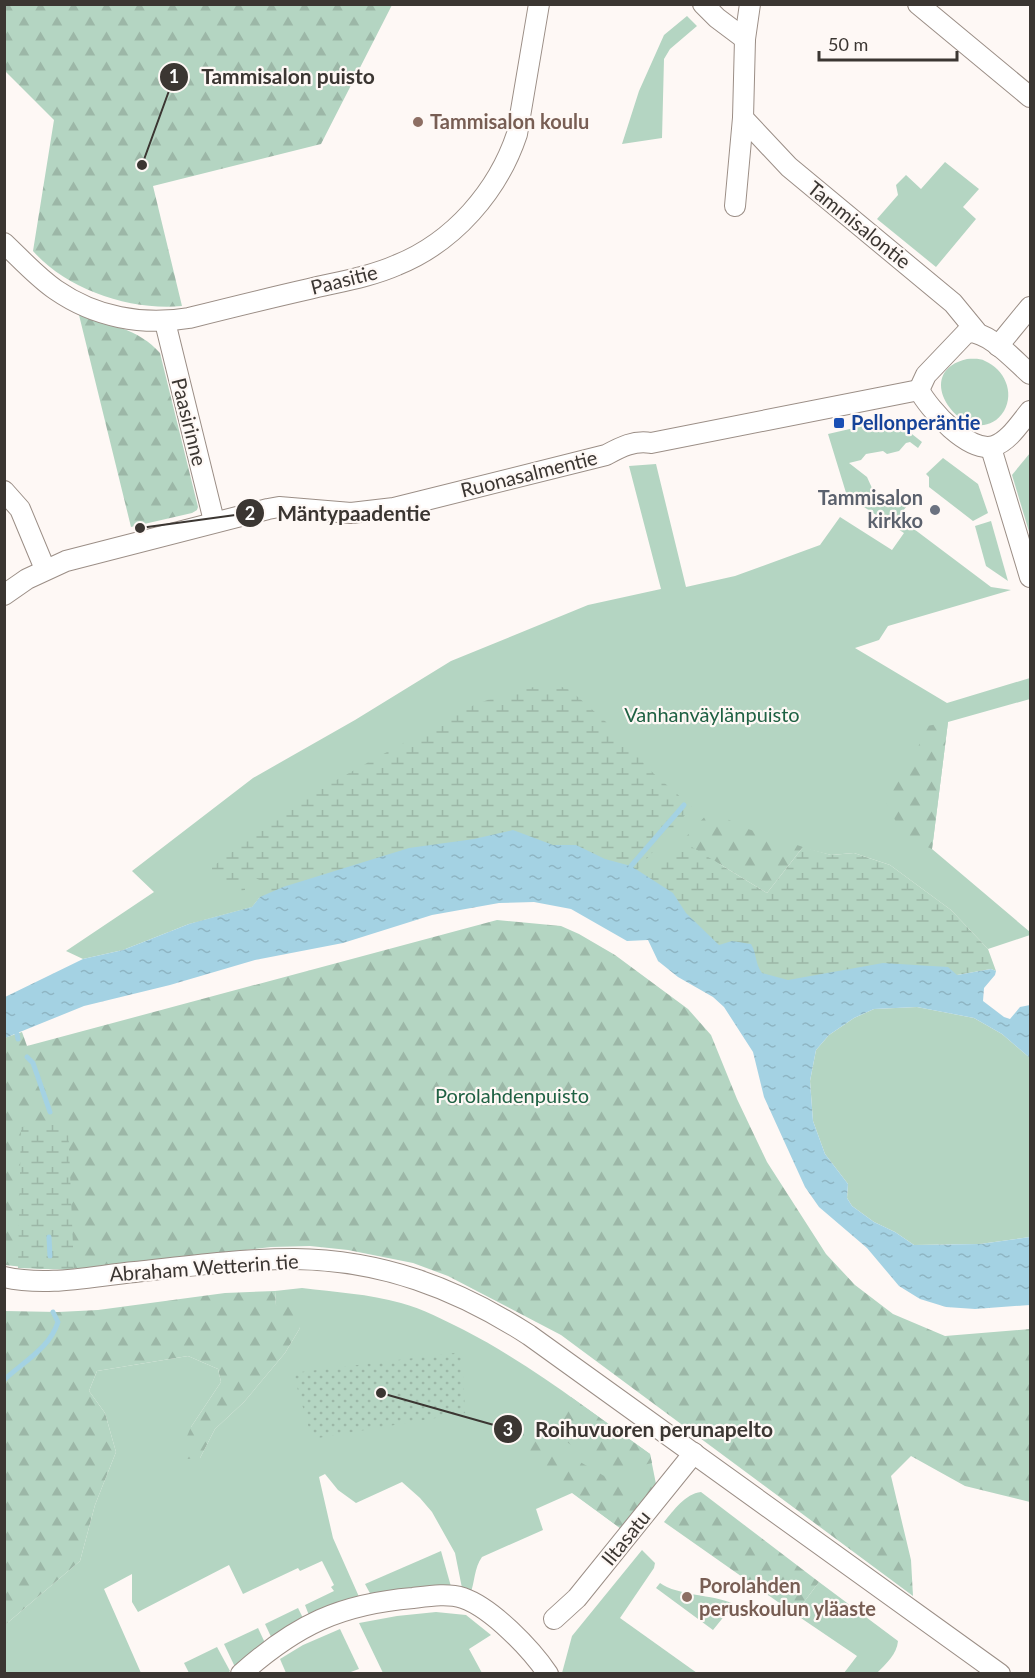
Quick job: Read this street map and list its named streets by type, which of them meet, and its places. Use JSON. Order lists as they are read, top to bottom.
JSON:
{
  "streets": {
    "street": [
      "Tammisalontie",
      "Paasitie",
      "Paasirinne",
      "Ruonasalmentie",
      "Abraham Wetterin tie",
      "Iltasatu"
    ]
  },
  "crossings": [
    ["Paasitie", "Paasirinne"],
    ["Paasirinne", "Ruonasalmentie"],
    ["Abraham Wetterin tie", "Iltasatu"]
  ],
  "parks": ["Vanhanväylänpuisto", "Porolahdenpuisto"],
  "places": {
    "other": [
      "Tammisalon koulu",
      "Tammisalon puisto",
      "Tammisalon kirkko",
      "Mäntypaadentie",
      "Roihuvuoren perunapelto",
      "Porolahden peruskoulun yläaste"
    ],
    "transit": ["Pellonperäntie"]
  },
  "scale_bar": "50 m"
}
